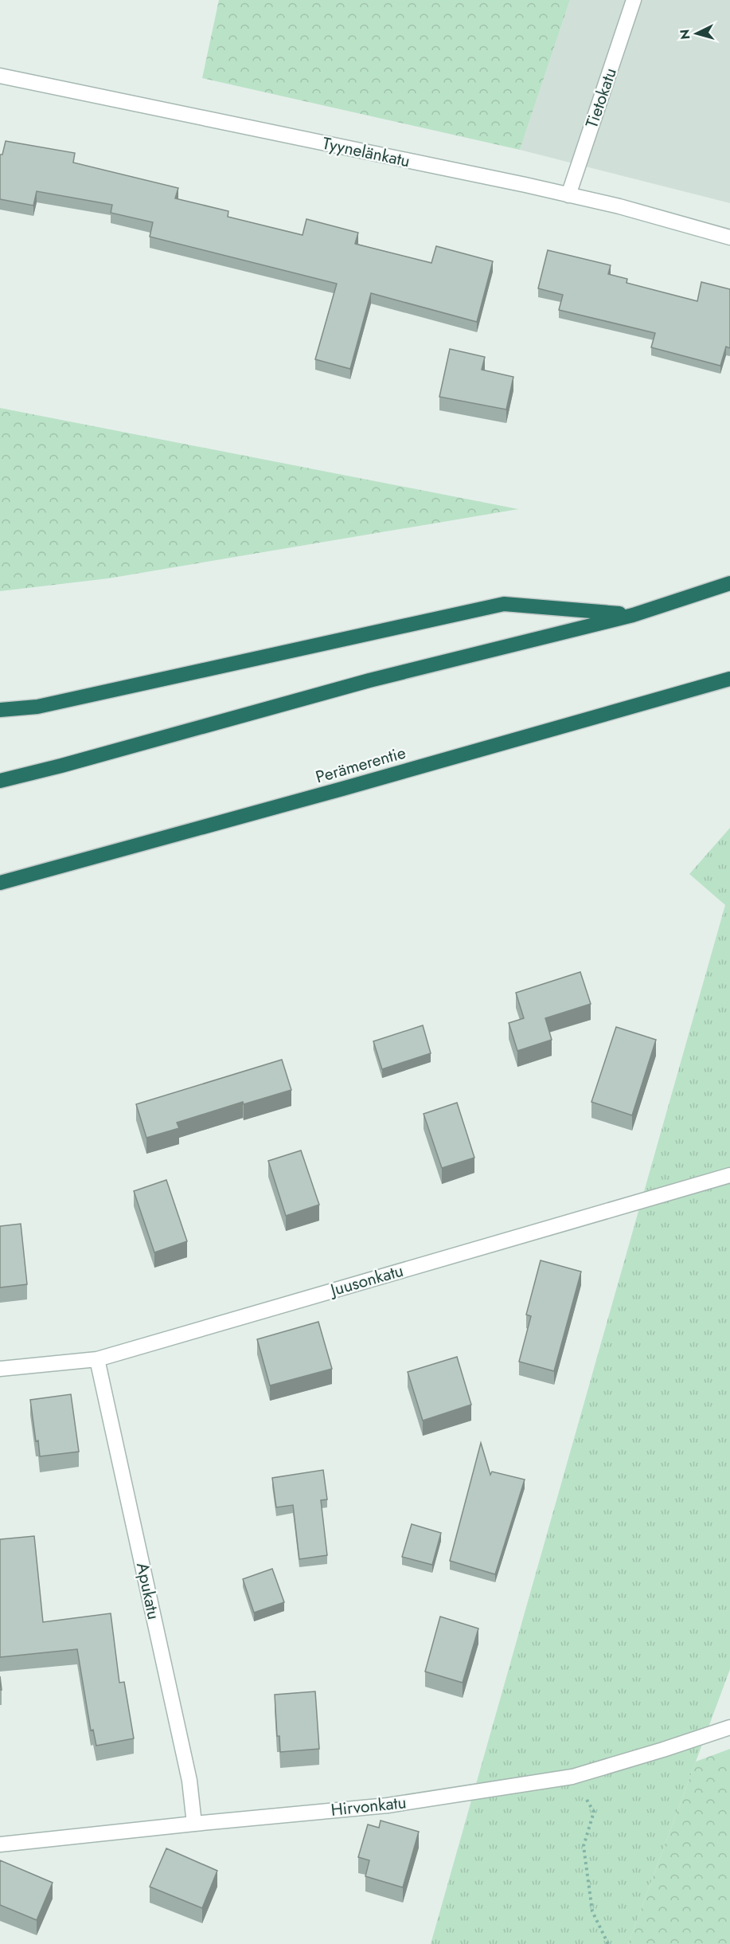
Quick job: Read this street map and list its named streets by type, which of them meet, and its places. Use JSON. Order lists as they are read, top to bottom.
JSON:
{
  "streets": {
    "highway": ["Perämerentie"],
    "street": [
      "Tietokatu",
      "Tyynelänkatu",
      "Juusonkatu",
      "Apukatu",
      "Hirvonkatu"
    ]
  },
  "crossings": [
    ["Tietokatu", "Tyynelänkatu"],
    ["Juusonkatu", "Apukatu"],
    ["Apukatu", "Hirvonkatu"]
  ],
  "north": "left"
}
